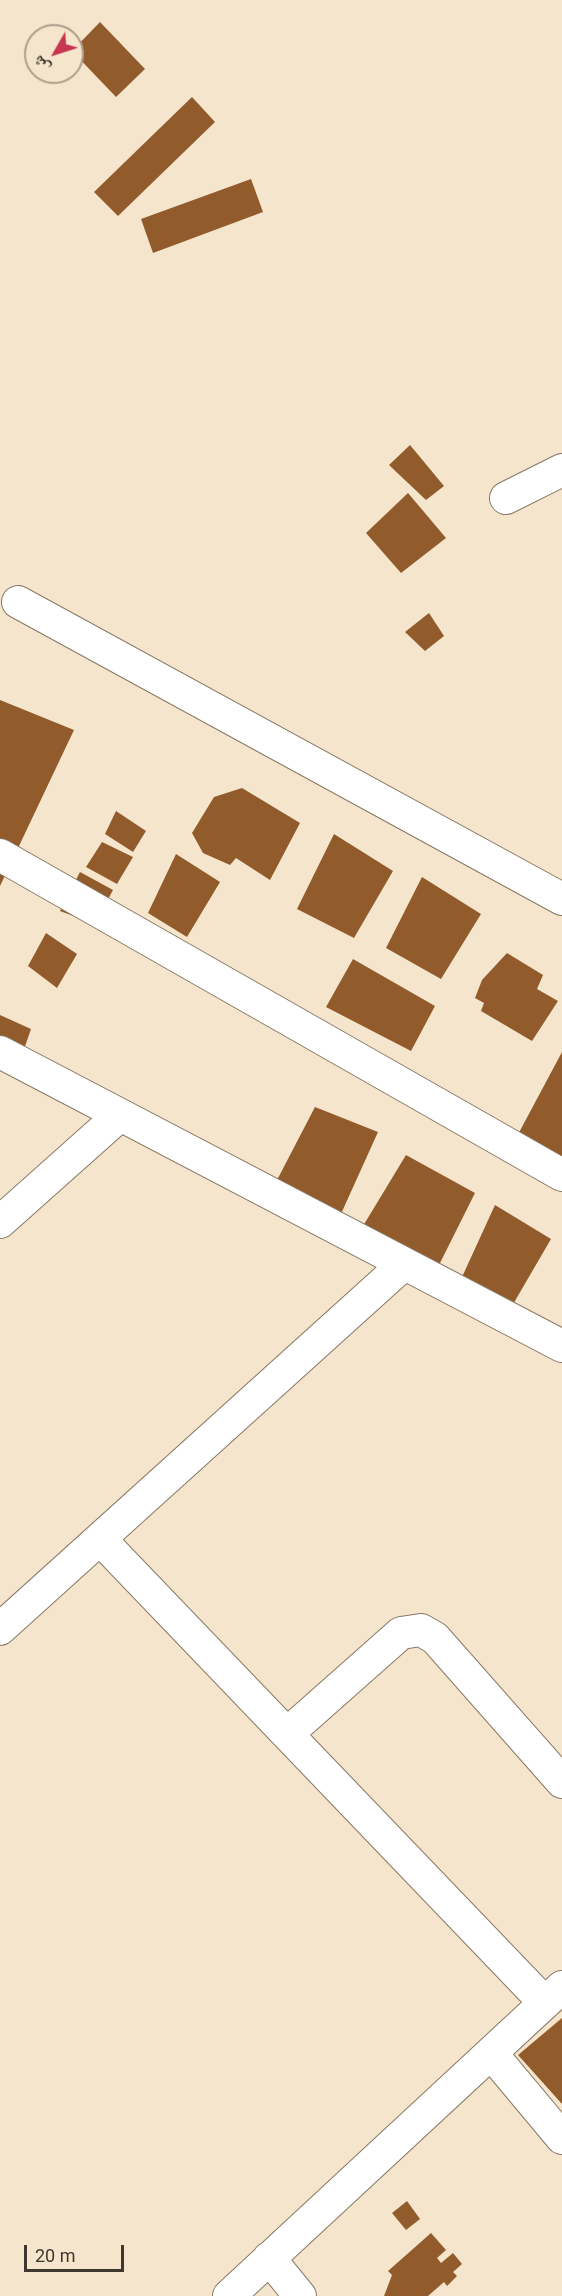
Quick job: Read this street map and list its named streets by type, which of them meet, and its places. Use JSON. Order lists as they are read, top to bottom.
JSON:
{
  "scale_bar": "20 m",
  "north": "bottom left"
}
